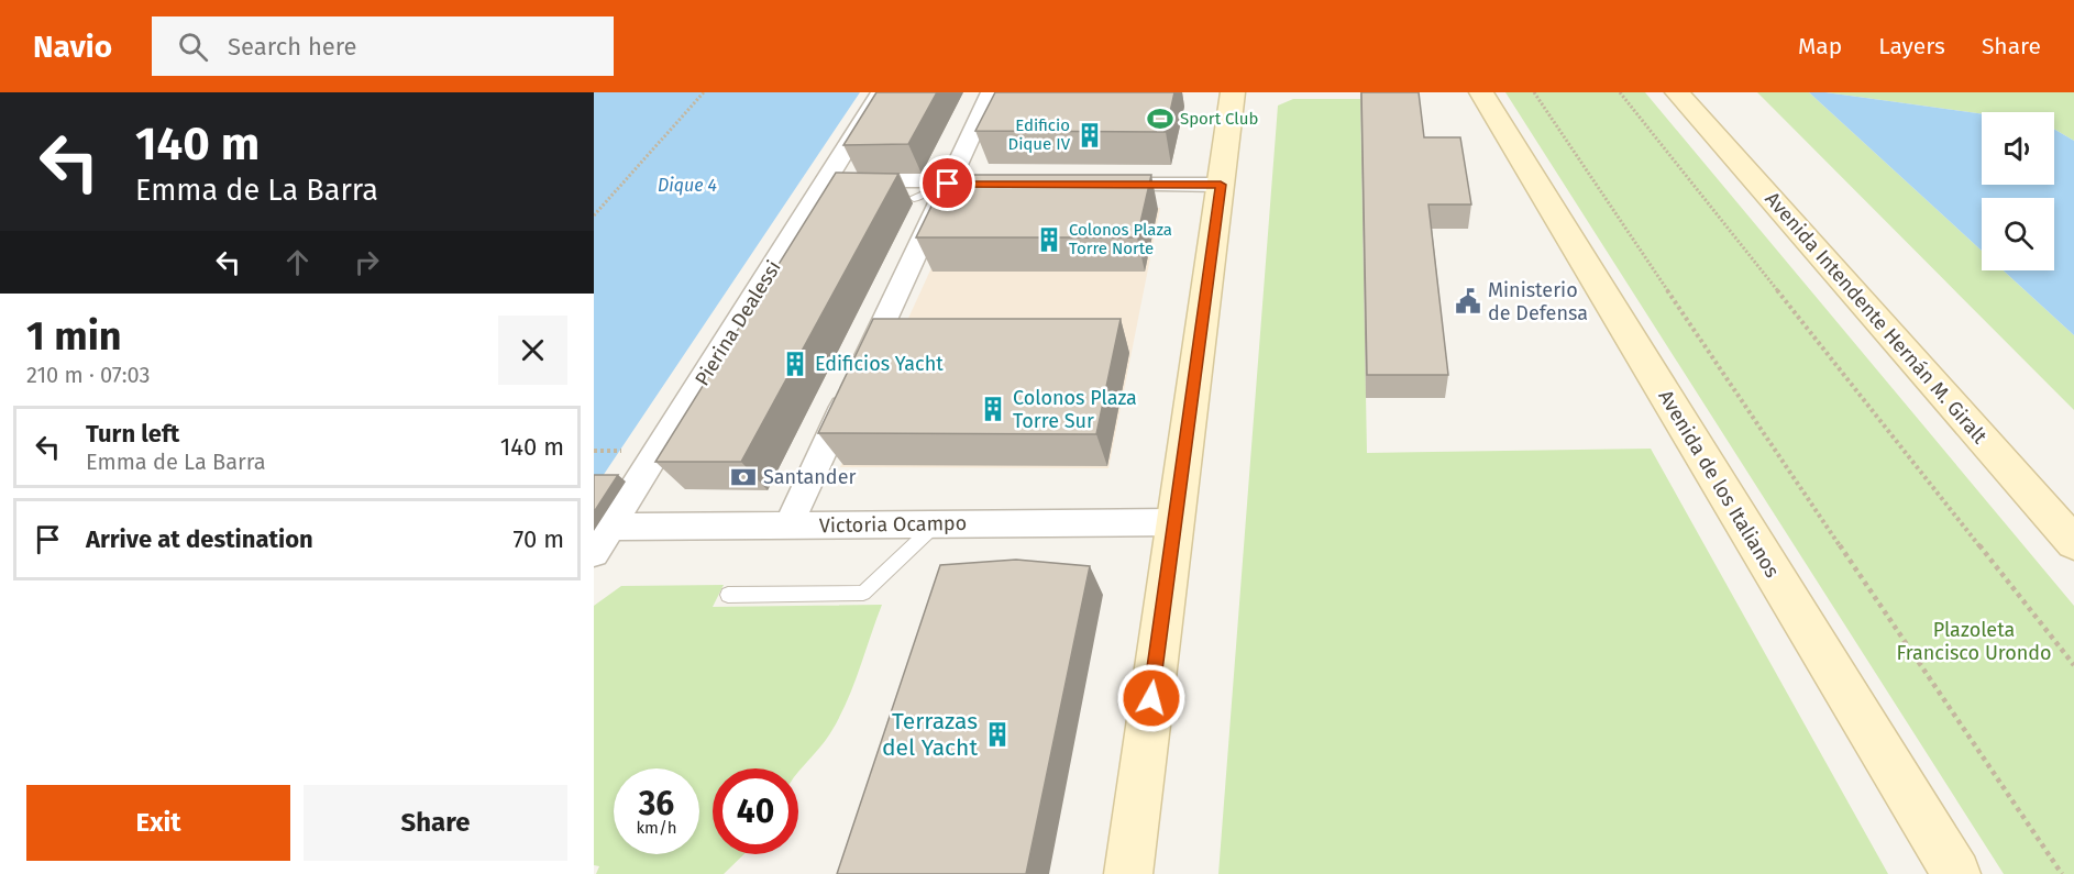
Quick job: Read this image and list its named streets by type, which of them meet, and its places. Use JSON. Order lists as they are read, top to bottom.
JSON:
{
  "streets": {
    "main road": ["Avenida Intendente Hernán M. Giralt", "Avenida de los Italianos"],
    "street": ["Pierina Dealessi", "Victoria Ocampo"]
  },
  "crossings": [
    ["Pierina Dealessi", "Victoria Ocampo"]
  ],
  "water": ["Dique 4"],
  "parks": ["Plazoleta Francisco Urondo"],
  "places": {
    "sports": ["Sport Club"],
    "building": [
      "Edificio Dique IV",
      "Colonos Plaza Torre Norte",
      "Edificios Yacht",
      "Colonos Plaza Torre Sur",
      "Terrazas del Yacht"
    ],
    "public building": ["Ministerio de Defensa"],
    "bank": ["Santander"]
  },
  "page": {
    "header": "Navio",
    "search": "Search here",
    "nav": ["Map", "Layers", "Share"],
    "turn": ["140 m", "Emma de La Barra"],
    "heading": ["1 min", "210 m · 07:03"],
    "list": [
      {
        "name": "Turn left",
        "note": "Emma de La Barra",
        "value": "140 m"
      },
      {
        "name": "Arrive at destination",
        "value": "70 m"
      }
    ],
    "speed": "36 km/h",
    "limit": "40",
    "buttons": ["Exit", "Share"]
  }
}
